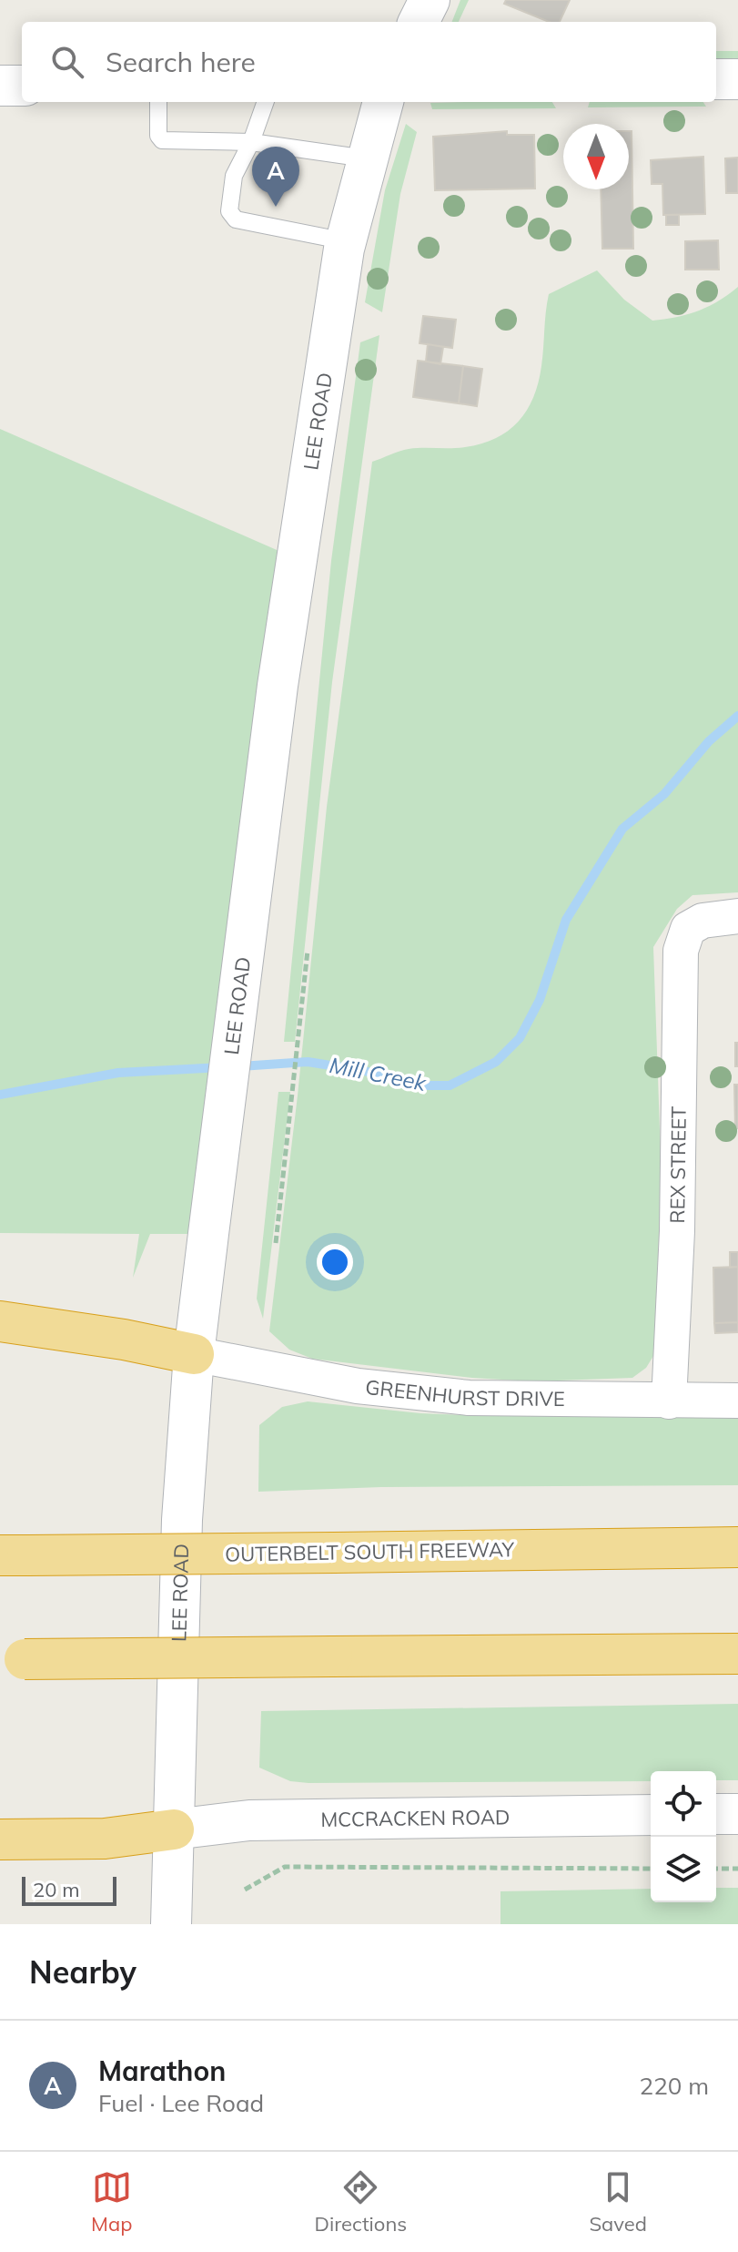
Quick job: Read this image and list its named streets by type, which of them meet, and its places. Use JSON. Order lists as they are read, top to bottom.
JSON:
{
  "streets": {
    "highway": ["OUTERBELT SOUTH FREEWAY"],
    "main road": ["LEE ROAD", "MCCRACKEN ROAD"],
    "street": ["REX STREET", "GREENHURST DRIVE"]
  },
  "crossings": [
    ["LEE ROAD", "GREENHURST DRIVE"],
    ["LEE ROAD", "MCCRACKEN ROAD"],
    ["REX STREET", "GREENHURST DRIVE"]
  ],
  "water": ["Mill Creek"],
  "scale_bar": "20 m",
  "north": "bottom",
  "page": {
    "search": "Search here",
    "pins": "A",
    "scale": "20 m",
    "heading": "Nearby",
    "list": [
      {
        "mark": "A",
        "name": "Marathon",
        "note": "Fuel · Lee Road",
        "value": "220 m"
      }
    ],
    "nav": ["Map", "Directions", "Saved"]
  }
}
